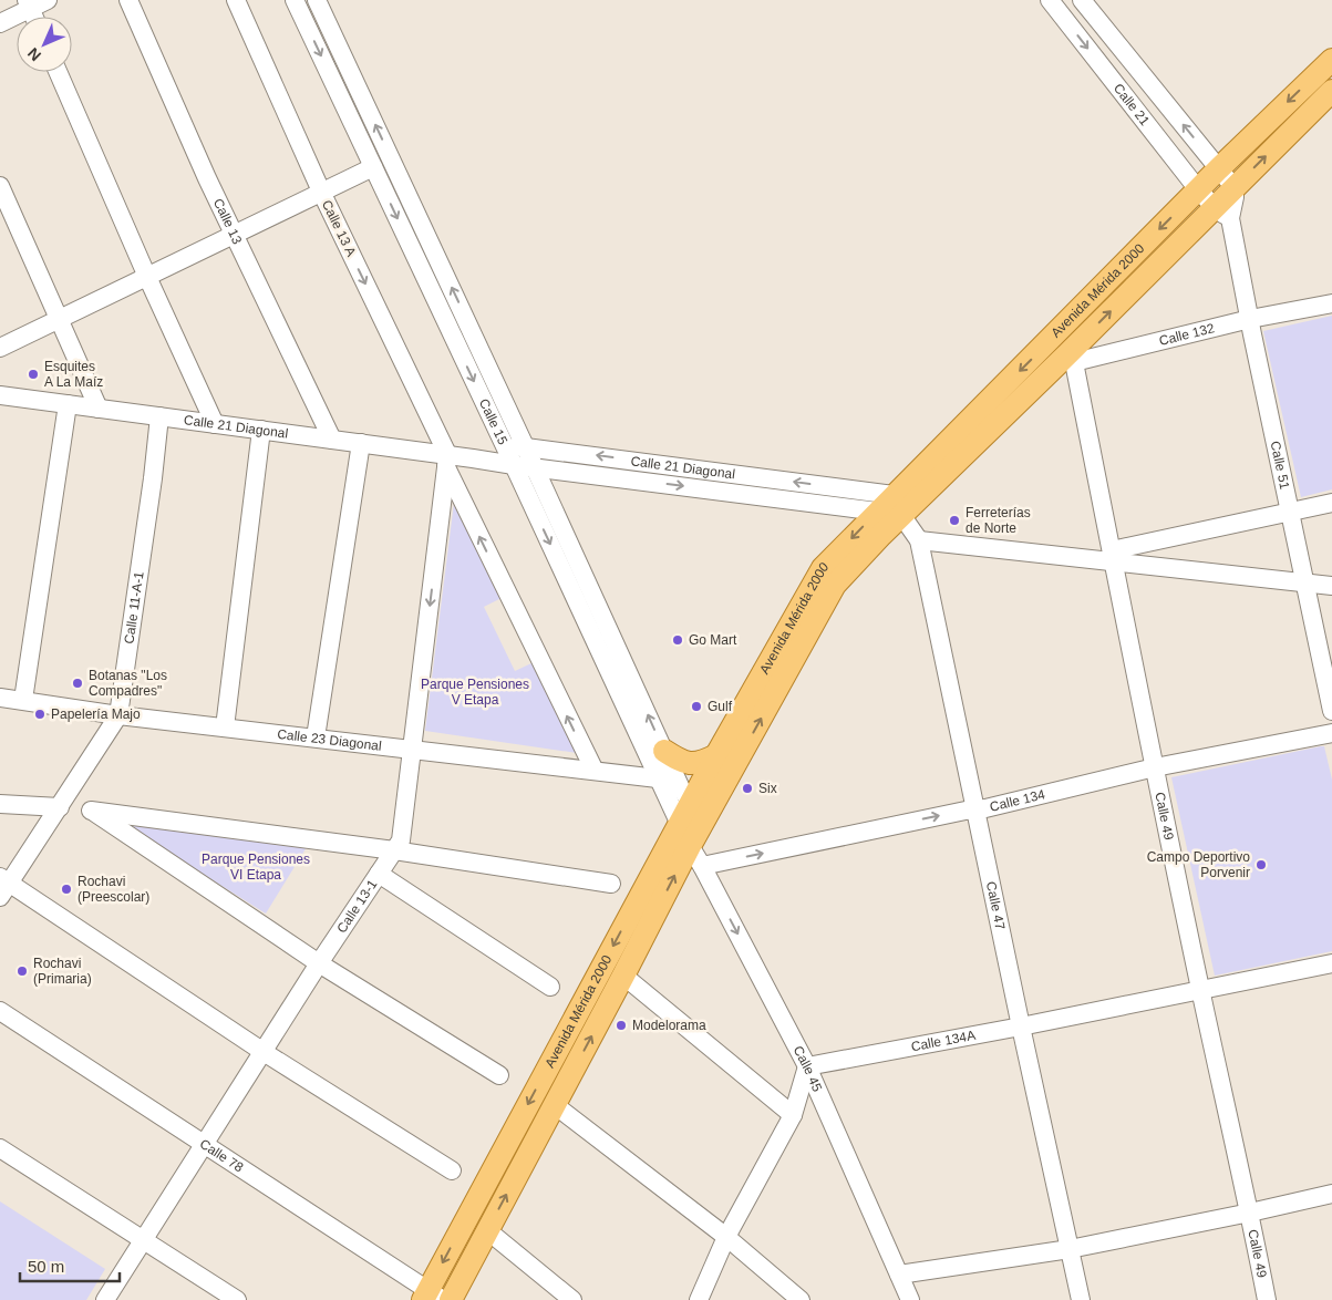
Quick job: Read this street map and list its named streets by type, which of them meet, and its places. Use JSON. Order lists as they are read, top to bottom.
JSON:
{
  "streets": {
    "main road": ["Avenida Mérida 2000"],
    "street": [
      "Calle 21",
      "Calle 13",
      "Calle 13 A",
      "Calle 132",
      "Calle 15",
      "Calle 21 Diagonal",
      "Calle 51",
      "Calle 11-A-1",
      "Calle 23 Diagonal",
      "Calle 134",
      "Calle 49",
      "Calle 47",
      "Calle 13-1",
      "Calle 134A",
      "Calle 45",
      "Calle 78"
    ]
  },
  "crossings": [
    ["Calle 21", "Avenida Mérida 2000"],
    ["Calle 21", "Calle 51"],
    ["Calle 13", "Calle 21 Diagonal"],
    ["Calle 13 A", "Calle 21 Diagonal"],
    ["Calle 13 A", "Calle 23 Diagonal"],
    ["Calle 13 A", "Calle 13-1"],
    ["Avenida Mérida 2000", "Calle 132"],
    ["Avenida Mérida 2000", "Calle 15"],
    ["Avenida Mérida 2000", "Calle 21 Diagonal"],
    ["Avenida Mérida 2000", "Calle 51"],
    ["Avenida Mérida 2000", "Calle 49"],
    ["Avenida Mérida 2000", "Calle 47"],
    ["Avenida Mérida 2000", "Calle 45"],
    ["Avenida Mérida 2000", "Calle 78"],
    ["Calle 132", "Calle 51"],
    ["Calle 132", "Calle 49"],
    ["Calle 15", "Calle 21 Diagonal"],
    ["Calle 15", "Calle 23 Diagonal"],
    ["Calle 15", "Calle 45"],
    ["Calle 21 Diagonal", "Calle 11-A-1"],
    ["Calle 21 Diagonal", "Calle 47"],
    ["Calle 21 Diagonal", "Calle 13-1"],
    ["Calle 11-A-1", "Calle 23 Diagonal"],
    ["Calle 23 Diagonal", "Calle 13-1"],
    ["Calle 134", "Calle 49"],
    ["Calle 134", "Calle 47"],
    ["Calle 134", "Calle 45"],
    ["Calle 49", "Calle 134A"],
    ["Calle 47", "Calle 134A"],
    ["Calle 13-1", "Calle 78"],
    ["Calle 134A", "Calle 45"]
  ],
  "one_way": ["Calle 134"],
  "parks": ["Parque Pensiones V Etapa", "Parque Pensiones VI Etapa"],
  "places": [
    "Esquites A La Maíz",
    "Ferreterías de Norte",
    "Go Mart",
    "Botanas \"Los Compadres\"",
    "Gulf",
    "Papelería Majo",
    "Six",
    "Campo Deportivo Porvenir",
    "Rochavi (Preescolar)",
    "Rochavi (Primaria)",
    "Modelorama"
  ],
  "scale_bar": "50 m",
  "north": "bottom left"
}
